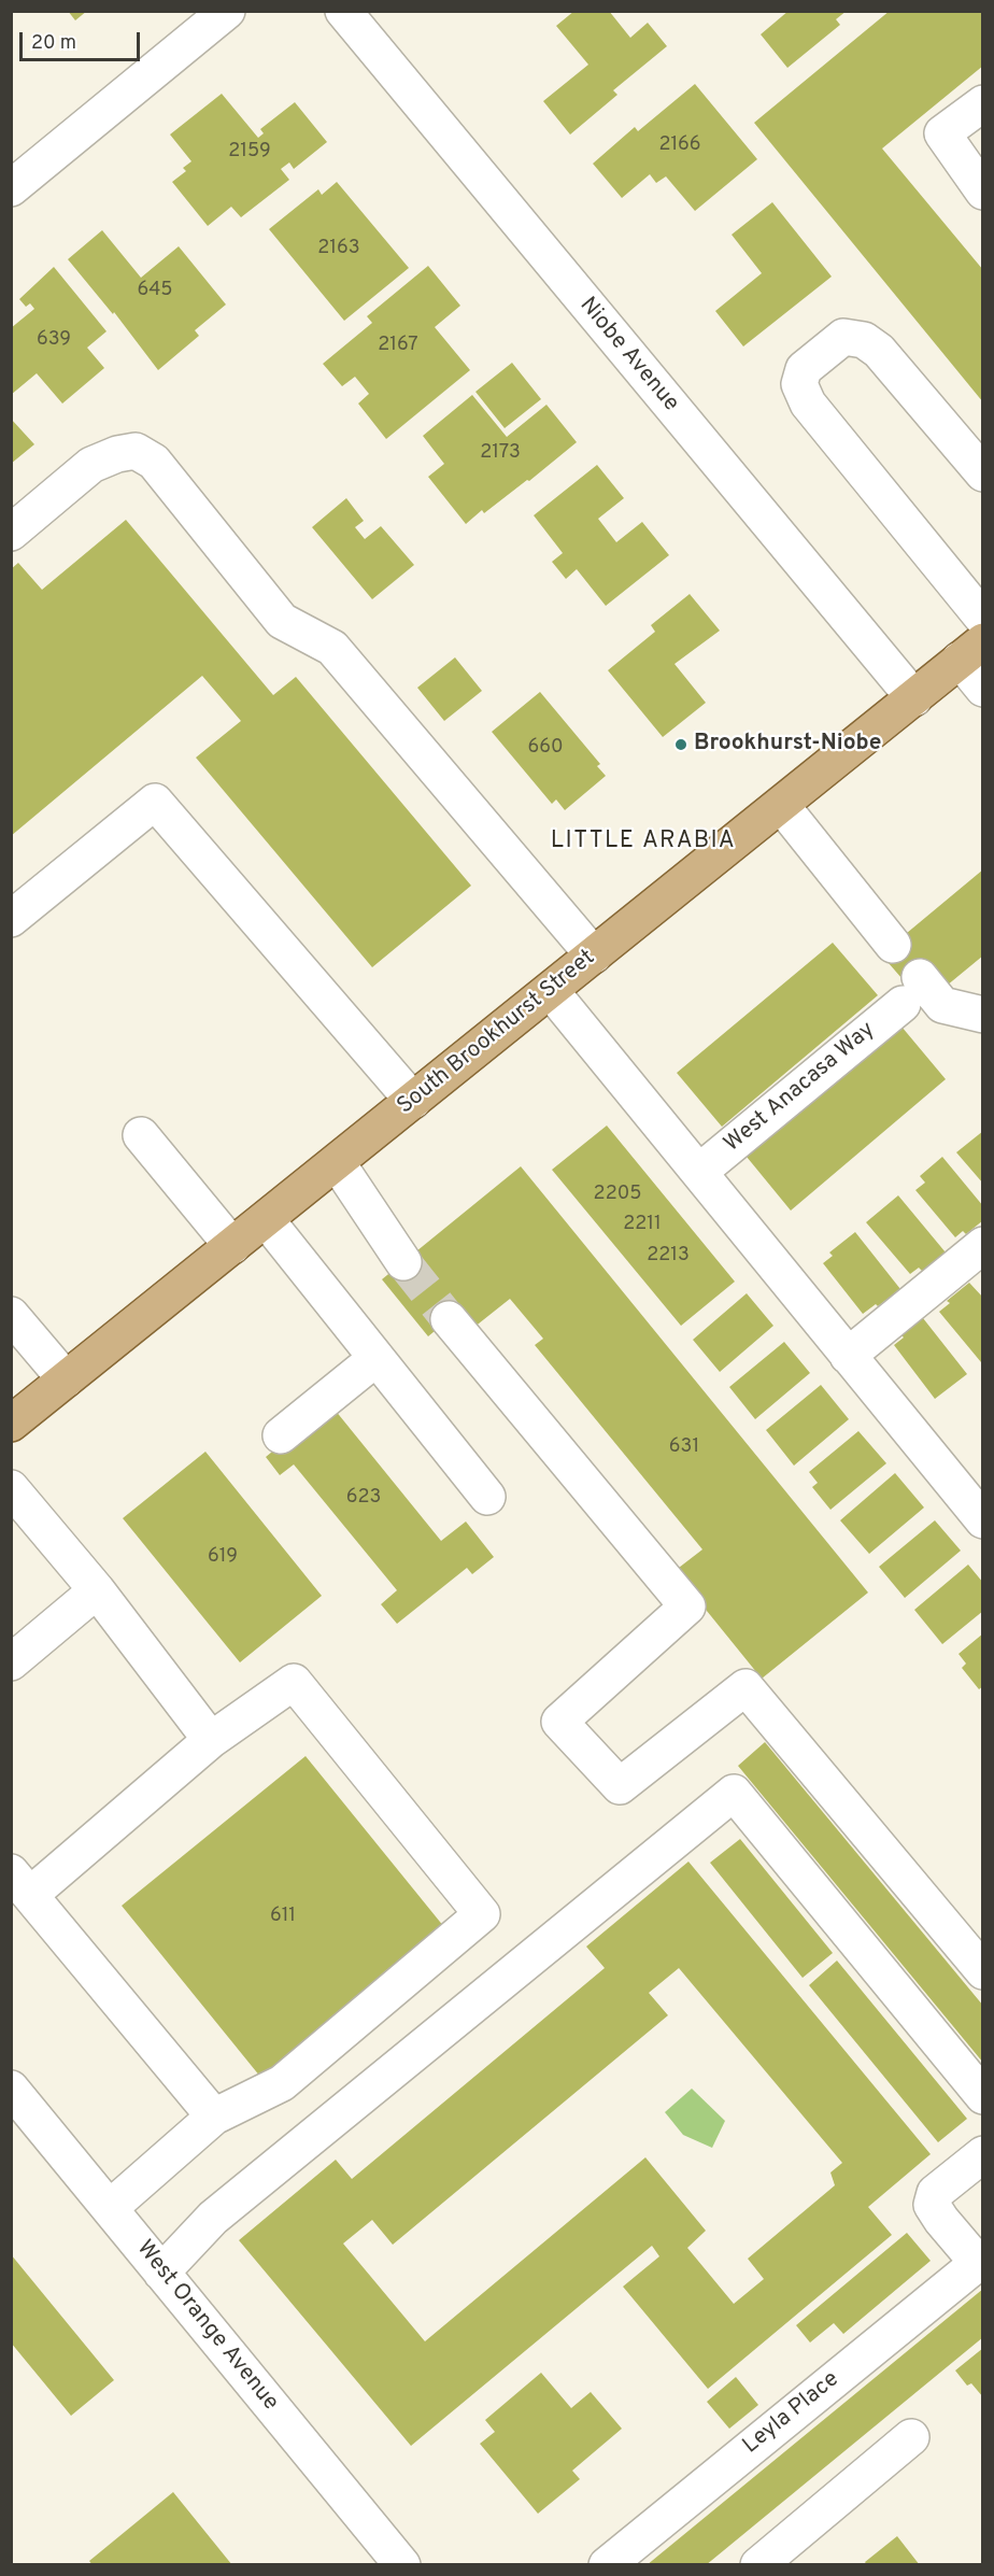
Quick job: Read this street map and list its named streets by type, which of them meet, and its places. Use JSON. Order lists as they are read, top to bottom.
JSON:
{
  "streets": {
    "main road": ["South Brookhurst Street"],
    "street": [
      "Niobe Avenue",
      "West Anacasa Way",
      "West Orange Avenue",
      "Leyla Place"
    ]
  },
  "crossings": [
    ["Niobe Avenue", "South Brookhurst Street"]
  ],
  "districts": ["LITTLE ARABIA"],
  "places": ["Brookhurst-Niobe"],
  "house_numbers": [
    "2166",
    "2159",
    "2163",
    "645",
    "639",
    "2167",
    "2173",
    "660",
    "2205",
    "2211",
    "2213",
    "631",
    "623",
    "619",
    "611"
  ],
  "scale_bar": "20 m"
}
